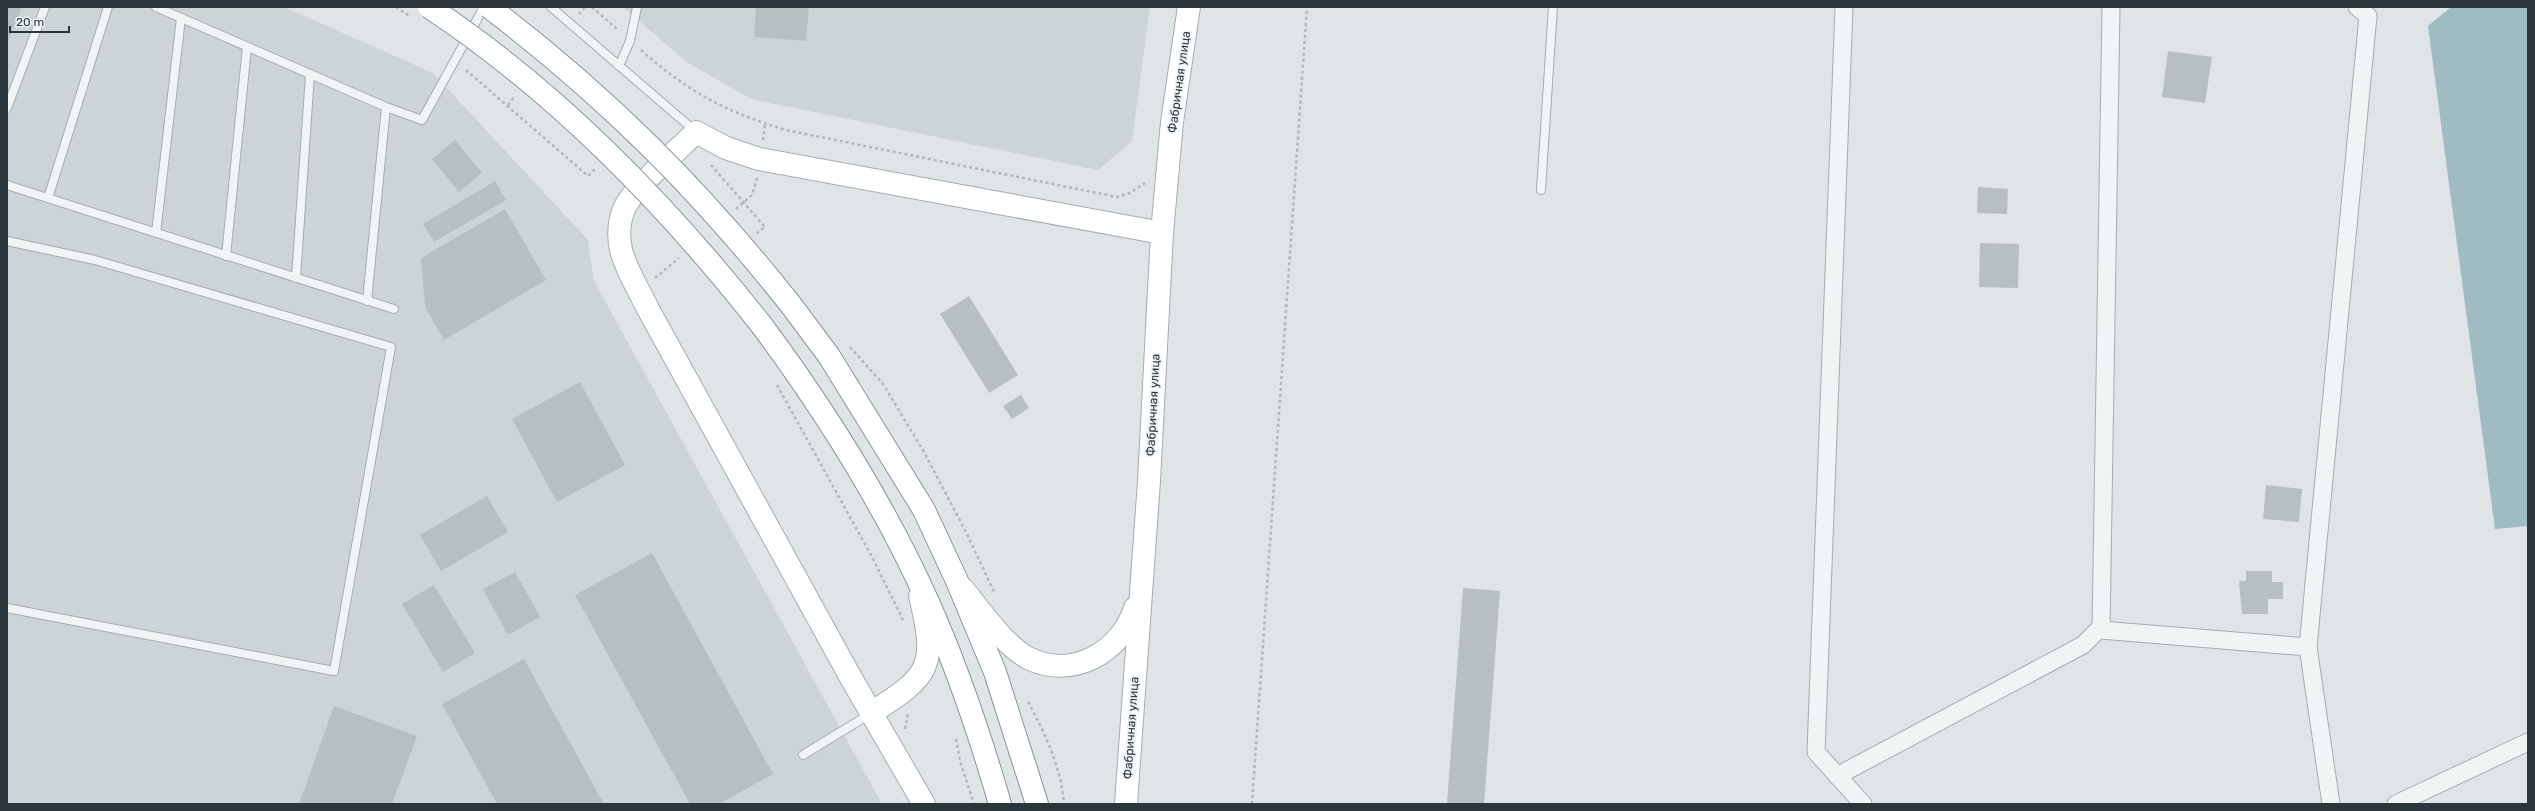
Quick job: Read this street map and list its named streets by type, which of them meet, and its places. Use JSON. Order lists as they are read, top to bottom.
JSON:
{
  "streets": {
    "main road": ["Фабричная улица"]
  },
  "scale_bar": "20 m"
}
